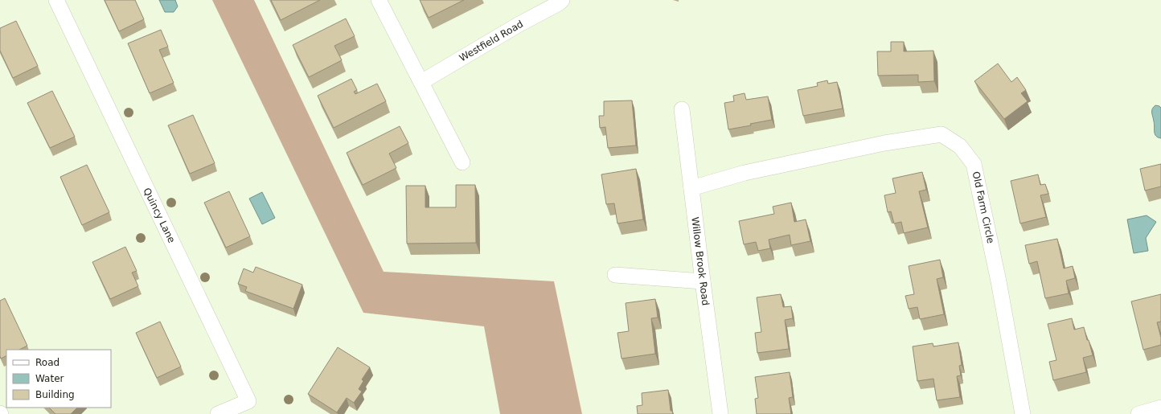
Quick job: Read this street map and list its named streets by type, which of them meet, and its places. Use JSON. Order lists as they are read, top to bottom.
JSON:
{
  "streets": {
    "street": [
      "Westfield Road",
      "Old Farm Circle",
      "Quincy Lane",
      "Willow Brook Road"
    ]
  },
  "crossings": [
    ["Old Farm Circle", "Willow Brook Road"]
  ],
  "legend": ["Road", "Water", "Building"]
}
